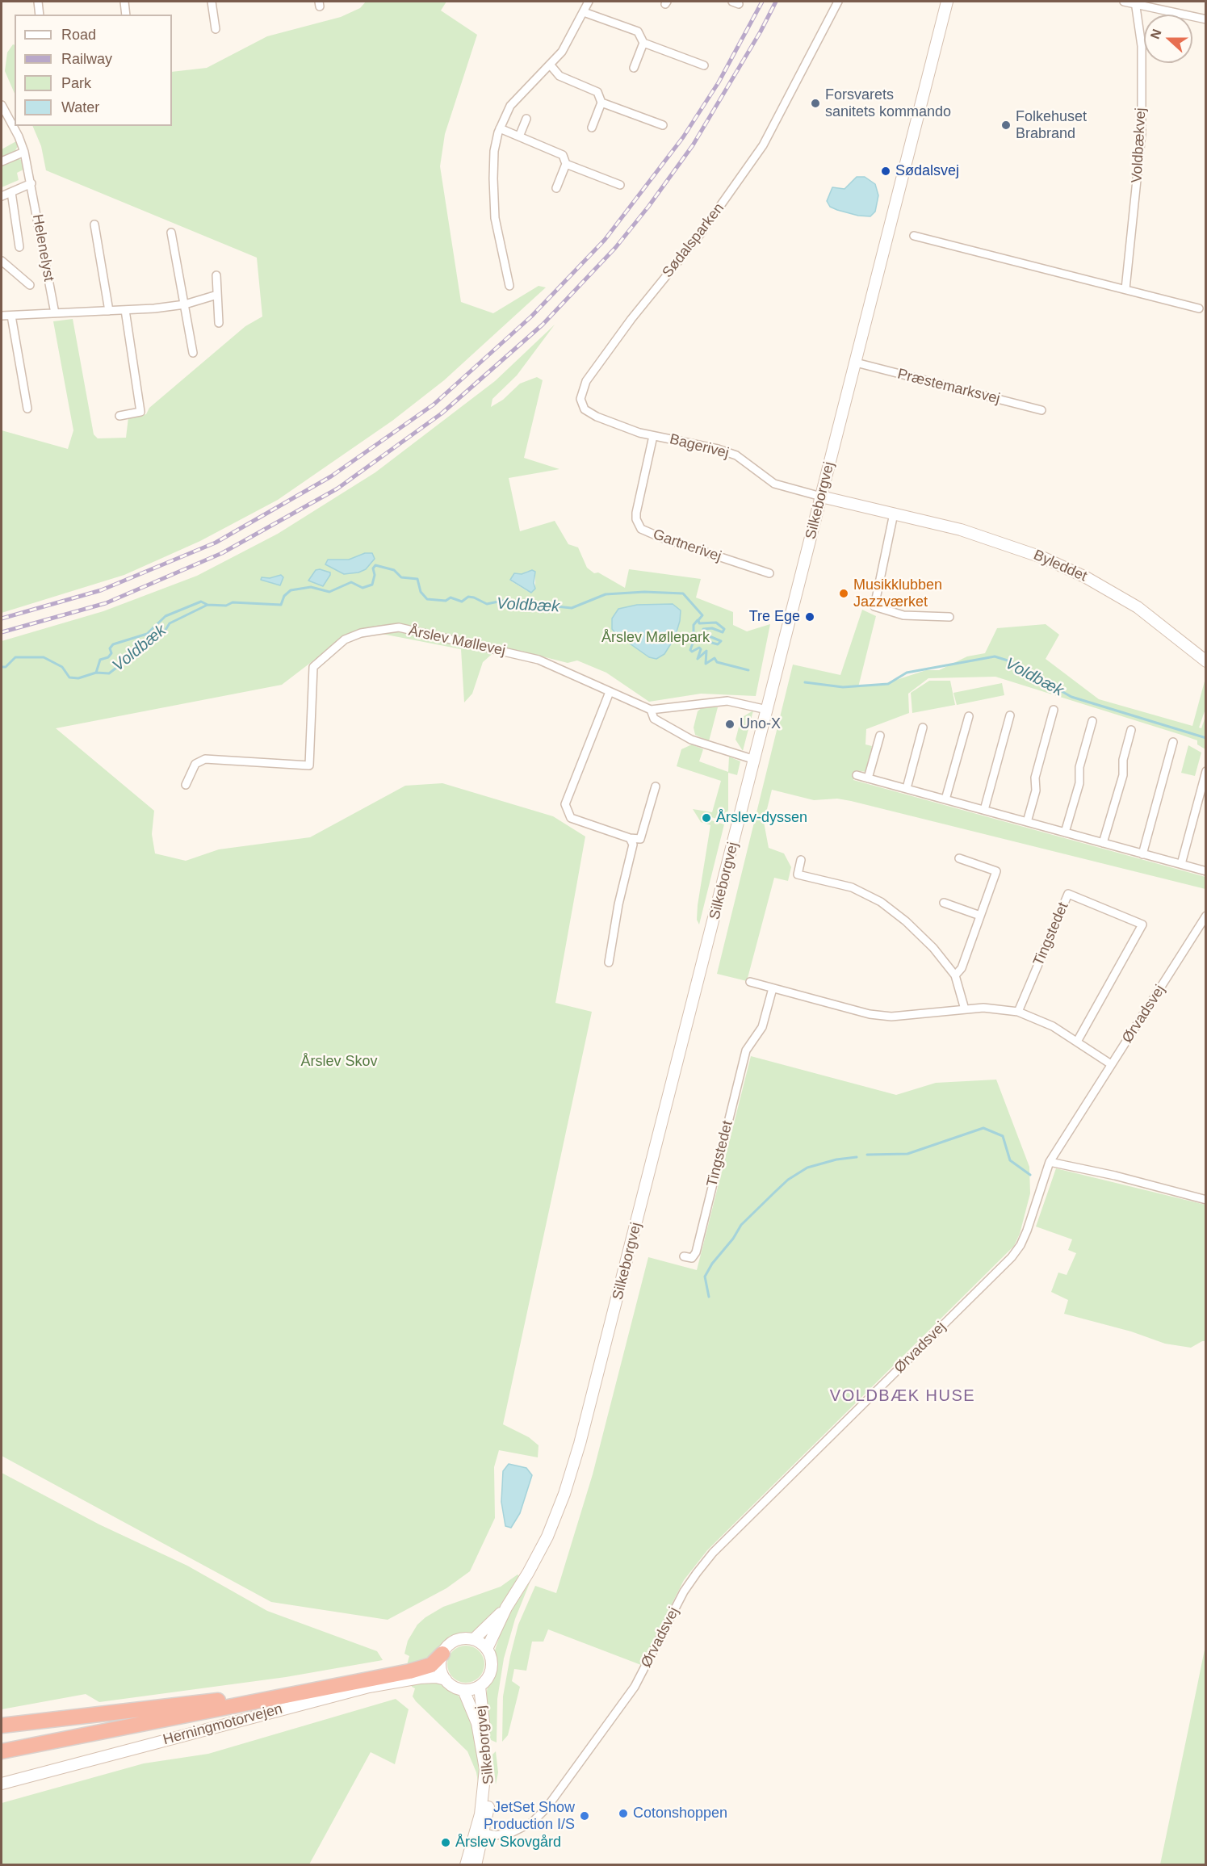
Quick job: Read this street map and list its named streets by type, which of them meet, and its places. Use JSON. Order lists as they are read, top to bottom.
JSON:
{
  "streets": {
    "highway": ["Herningmotorvejen"],
    "main road": ["Silkeborgvej", "Byleddet"],
    "street": [
      "Voldbækvej",
      "Sødalsparken",
      "Helenelyst",
      "Præstemarksvej",
      "Bagerivej",
      "Gartnerivej",
      "Årslev Møllevej",
      "Tingstedet",
      "Ørvadsvej"
    ]
  },
  "crossings": [
    ["Sødalsparken", "Bagerivej"],
    ["Sødalsparken", "Gartnerivej"],
    ["Præstemarksvej", "Silkeborgvej"],
    ["Bagerivej", "Silkeborgvej"],
    ["Bagerivej", "Gartnerivej"],
    ["Bagerivej", "Byleddet"],
    ["Silkeborgvej", "Byleddet"],
    ["Silkeborgvej", "Årslev Møllevej"],
    ["Silkeborgvej", "Ørvadsvej"],
    ["Silkeborgvej", "Herningmotorvejen"]
  ],
  "districts": ["VOLDBÆK HUSE"],
  "water": ["Voldbæk"],
  "parks": ["Årslev Møllepark", "Årslev Skov"],
  "places": [
    "Forsvarets sanitets kommando",
    "Folkehuset Brabrand",
    "Sødalsvej",
    "Musikklubben Jazzværket",
    "Tre Ege",
    "Uno-X",
    "Årslev-dyssen",
    "Cotonshoppen",
    "JetSet Show Production I/S",
    "Årslev Skovgård"
  ],
  "legend": [
    "Road",
    "Railway",
    "Park",
    "Water"
  ],
  "north": "left"
}
